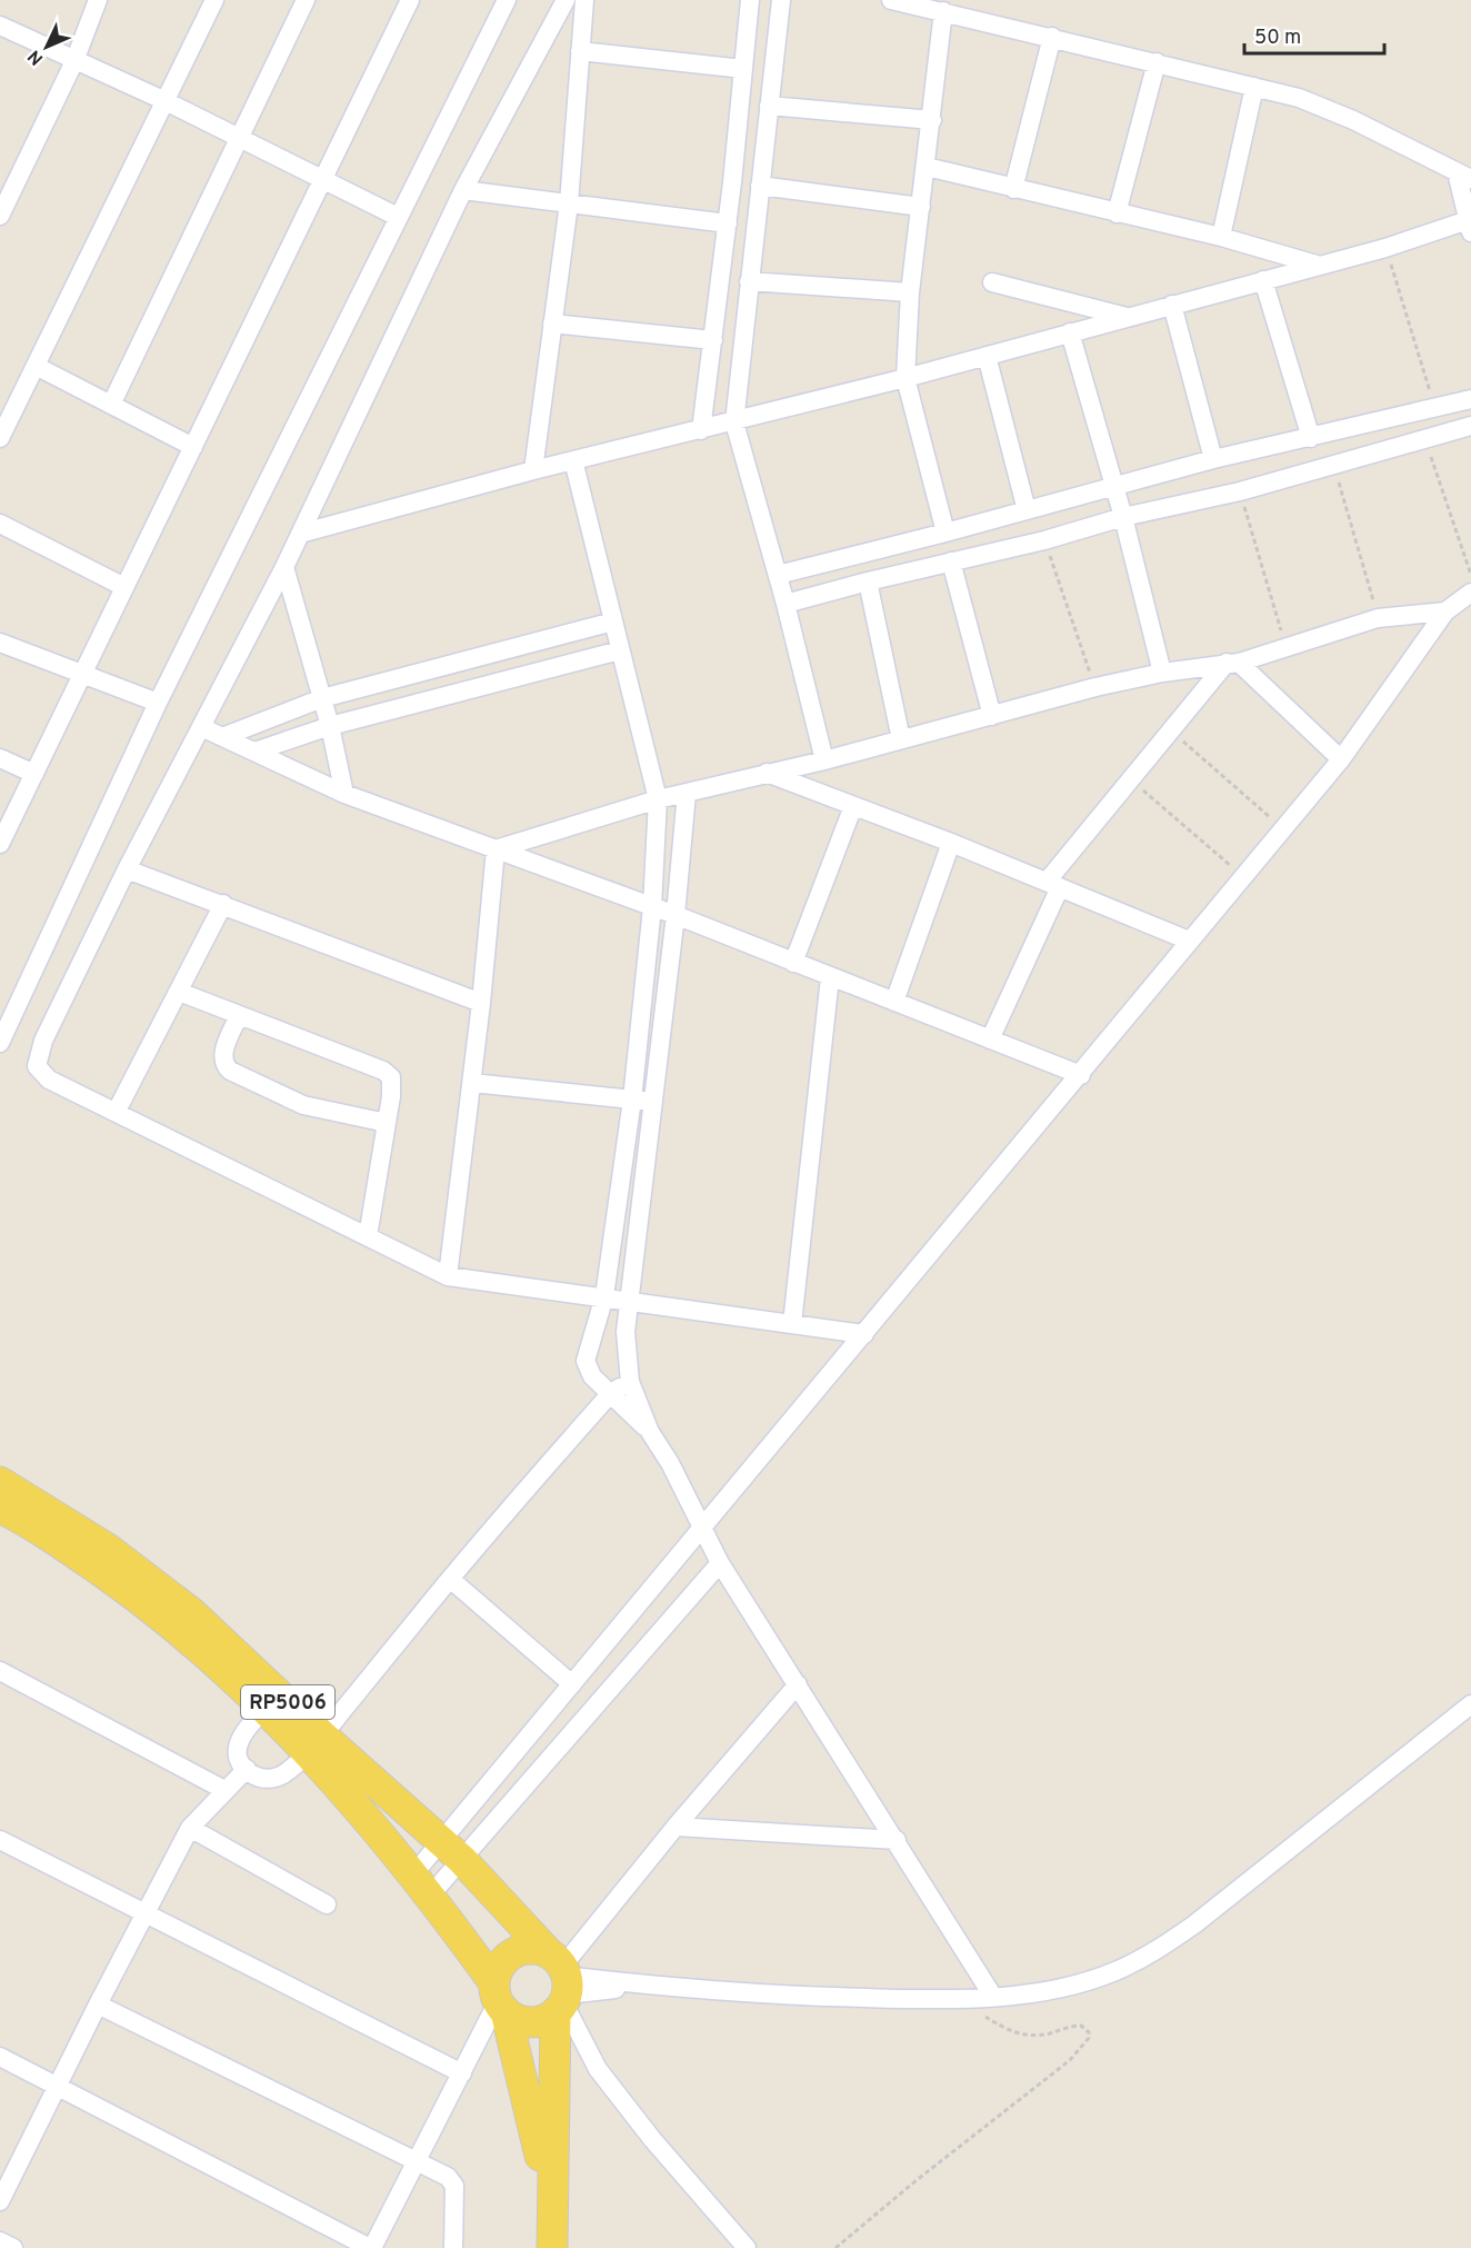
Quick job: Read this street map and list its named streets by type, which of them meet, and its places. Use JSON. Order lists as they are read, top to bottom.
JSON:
{
  "streets": {
    "main road": ["RP5006"]
  },
  "scale_bar": "50 m",
  "north": "bottom left"
}
